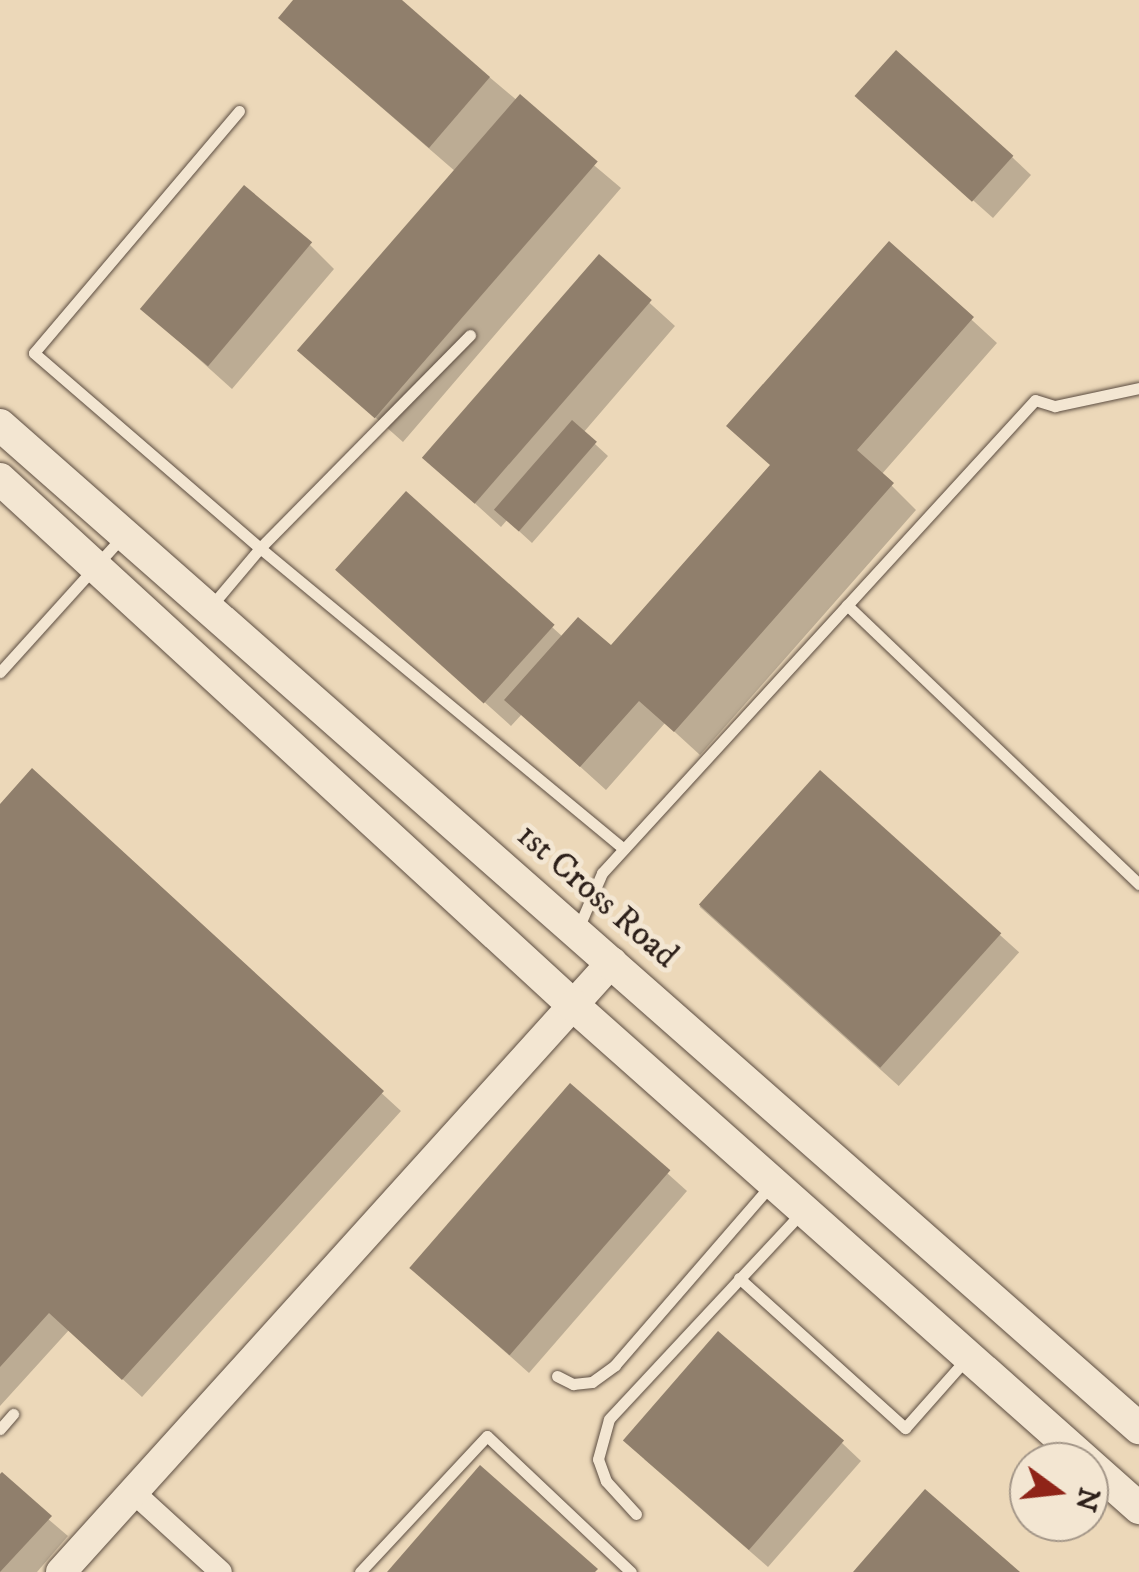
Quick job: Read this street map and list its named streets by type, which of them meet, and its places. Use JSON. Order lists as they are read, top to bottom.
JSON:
{
  "streets": {
    "main road": ["1st Cross Road"]
  },
  "north": "right"
}
